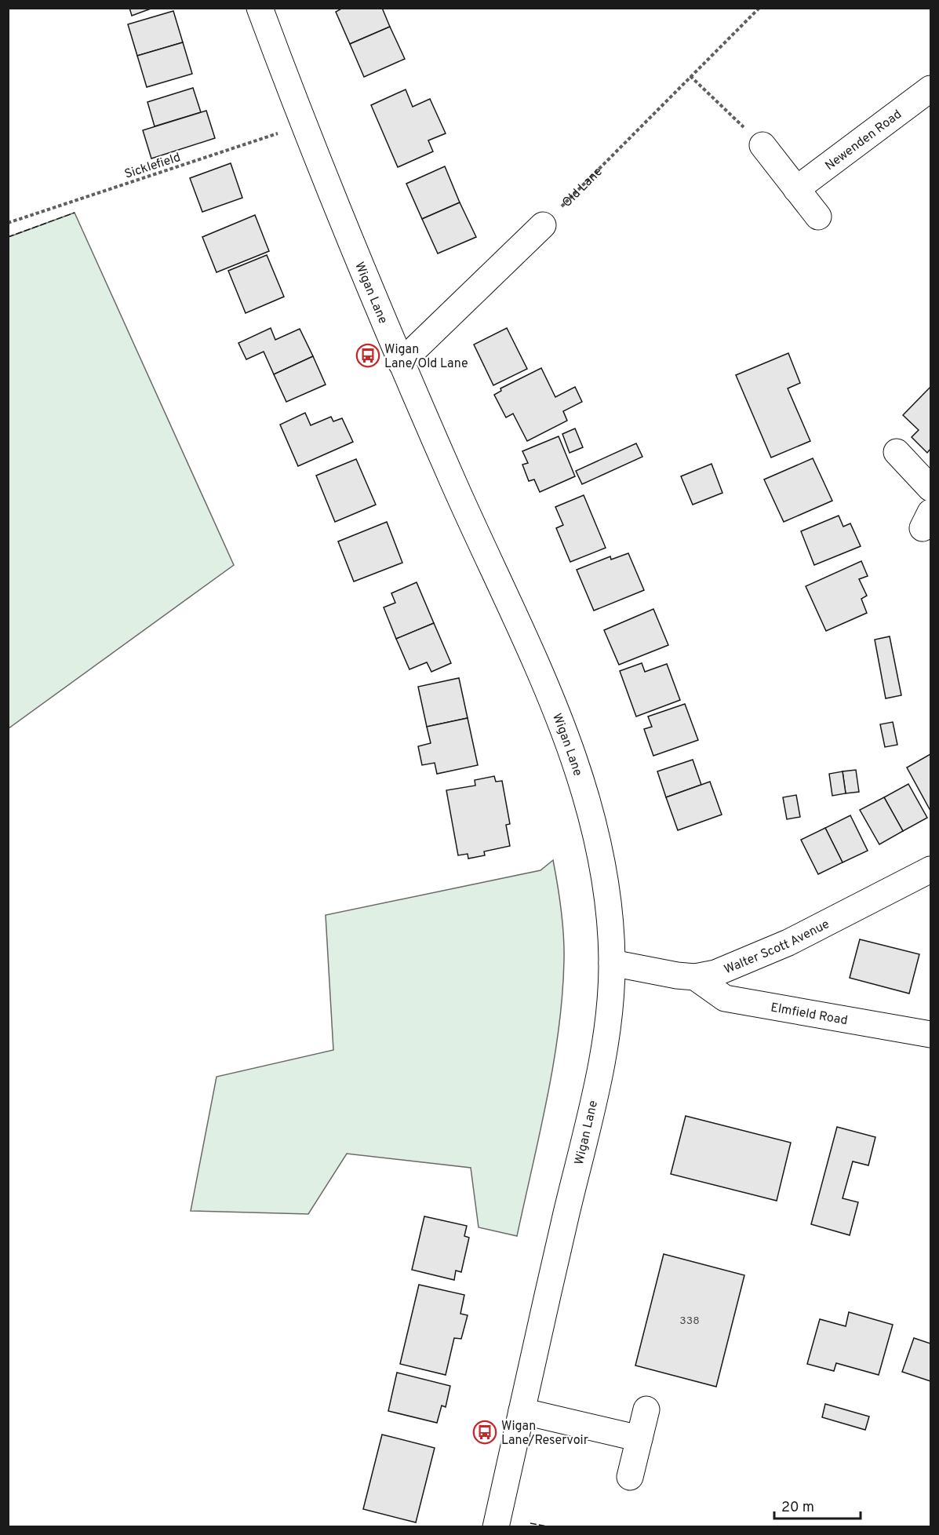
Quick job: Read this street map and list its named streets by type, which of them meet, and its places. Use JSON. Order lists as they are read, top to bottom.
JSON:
{
  "streets": {
    "main road": [
      "Newenden Road",
      "Wigan Lane",
      "Walter Scott Avenue",
      "Elmfield Road"
    ],
    "path": ["Sicklefield", "Old Lane"]
  },
  "crossings": [
    ["Sicklefield", "Wigan Lane"],
    ["Wigan Lane", "Walter Scott Avenue"],
    ["Walter Scott Avenue", "Elmfield Road"]
  ],
  "places": {
    "bus stop": ["Wigan Lane/Old Lane", "Wigan Lane/Reservoir"]
  },
  "house_numbers": ["338"],
  "scale_bar": "20 m"
}
